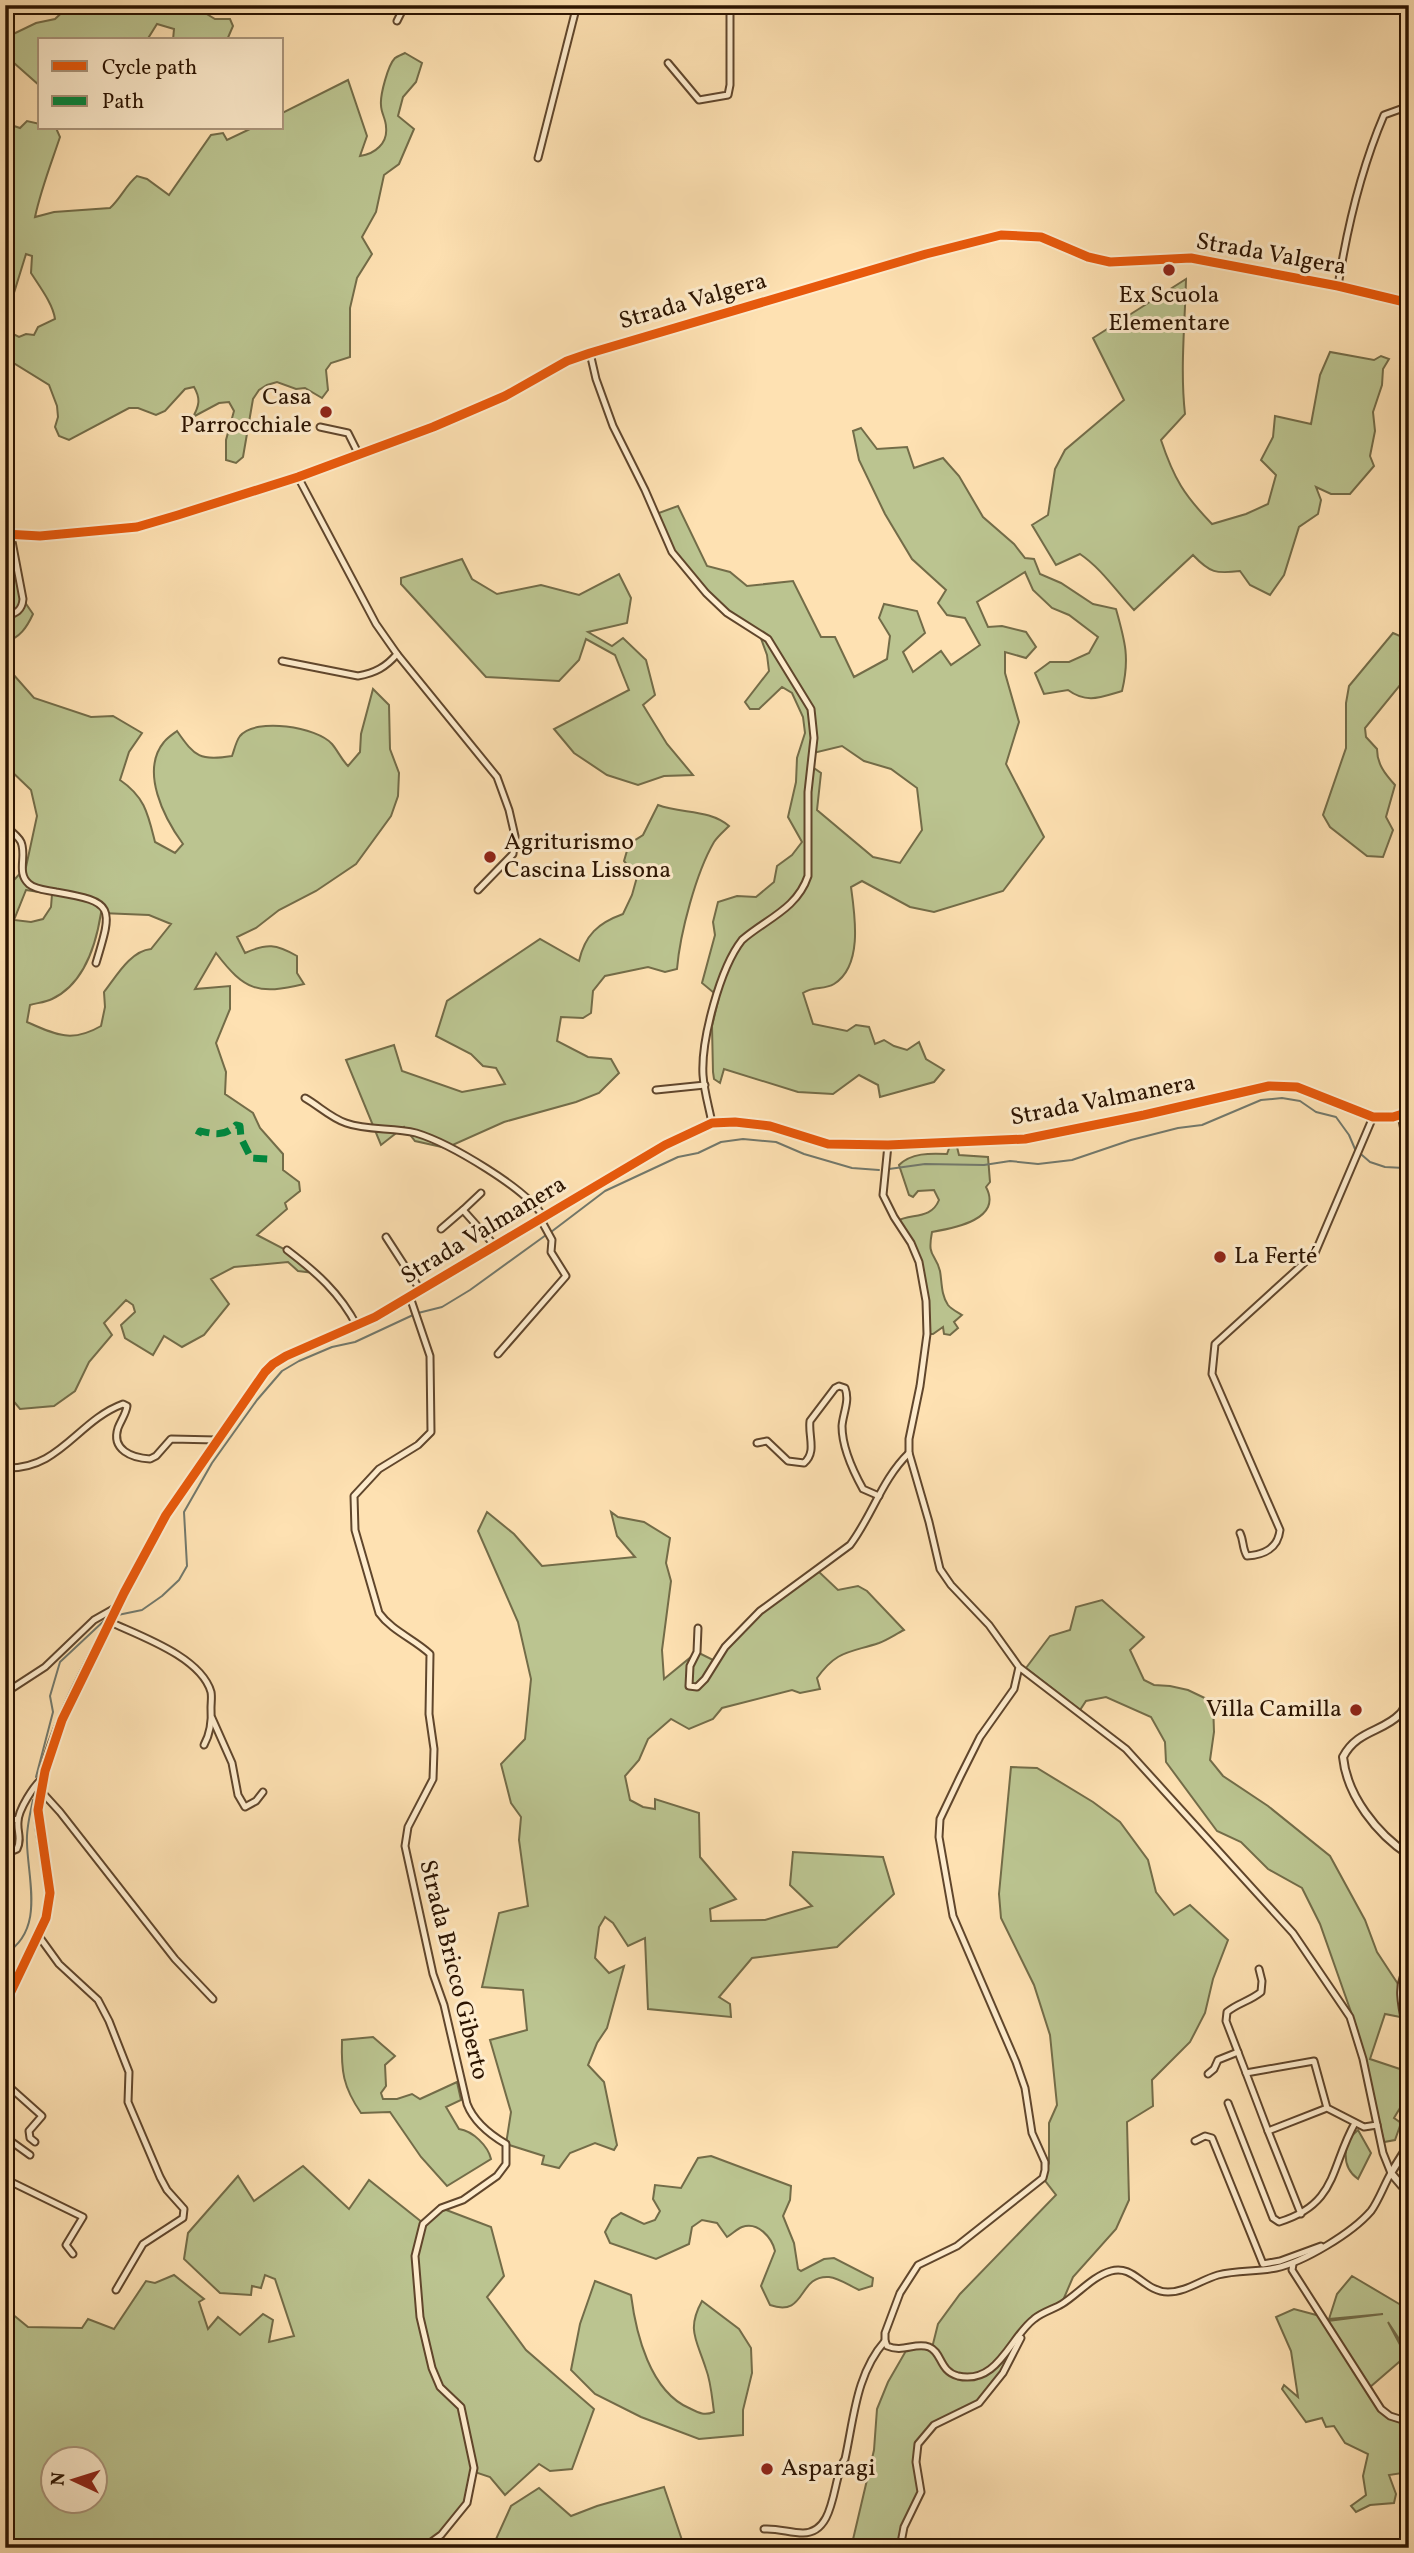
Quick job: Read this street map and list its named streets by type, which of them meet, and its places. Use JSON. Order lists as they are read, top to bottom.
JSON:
{
  "streets": {
    "street": ["Strada Valgera", "Strada Valmanera", "Strada Bricco Giberto"]
  },
  "crossings": [
    ["Strada Valmanera", "Strada Bricco Giberto"]
  ],
  "places": [
    "Ex Scuola Elementare",
    "Casa Parrocchiale",
    "Agriturismo Cascina Lissona",
    "La Ferté",
    "Villa Camilla",
    "Asparagi"
  ],
  "legend": ["Cycle path", "Path"],
  "north": "left"
}
